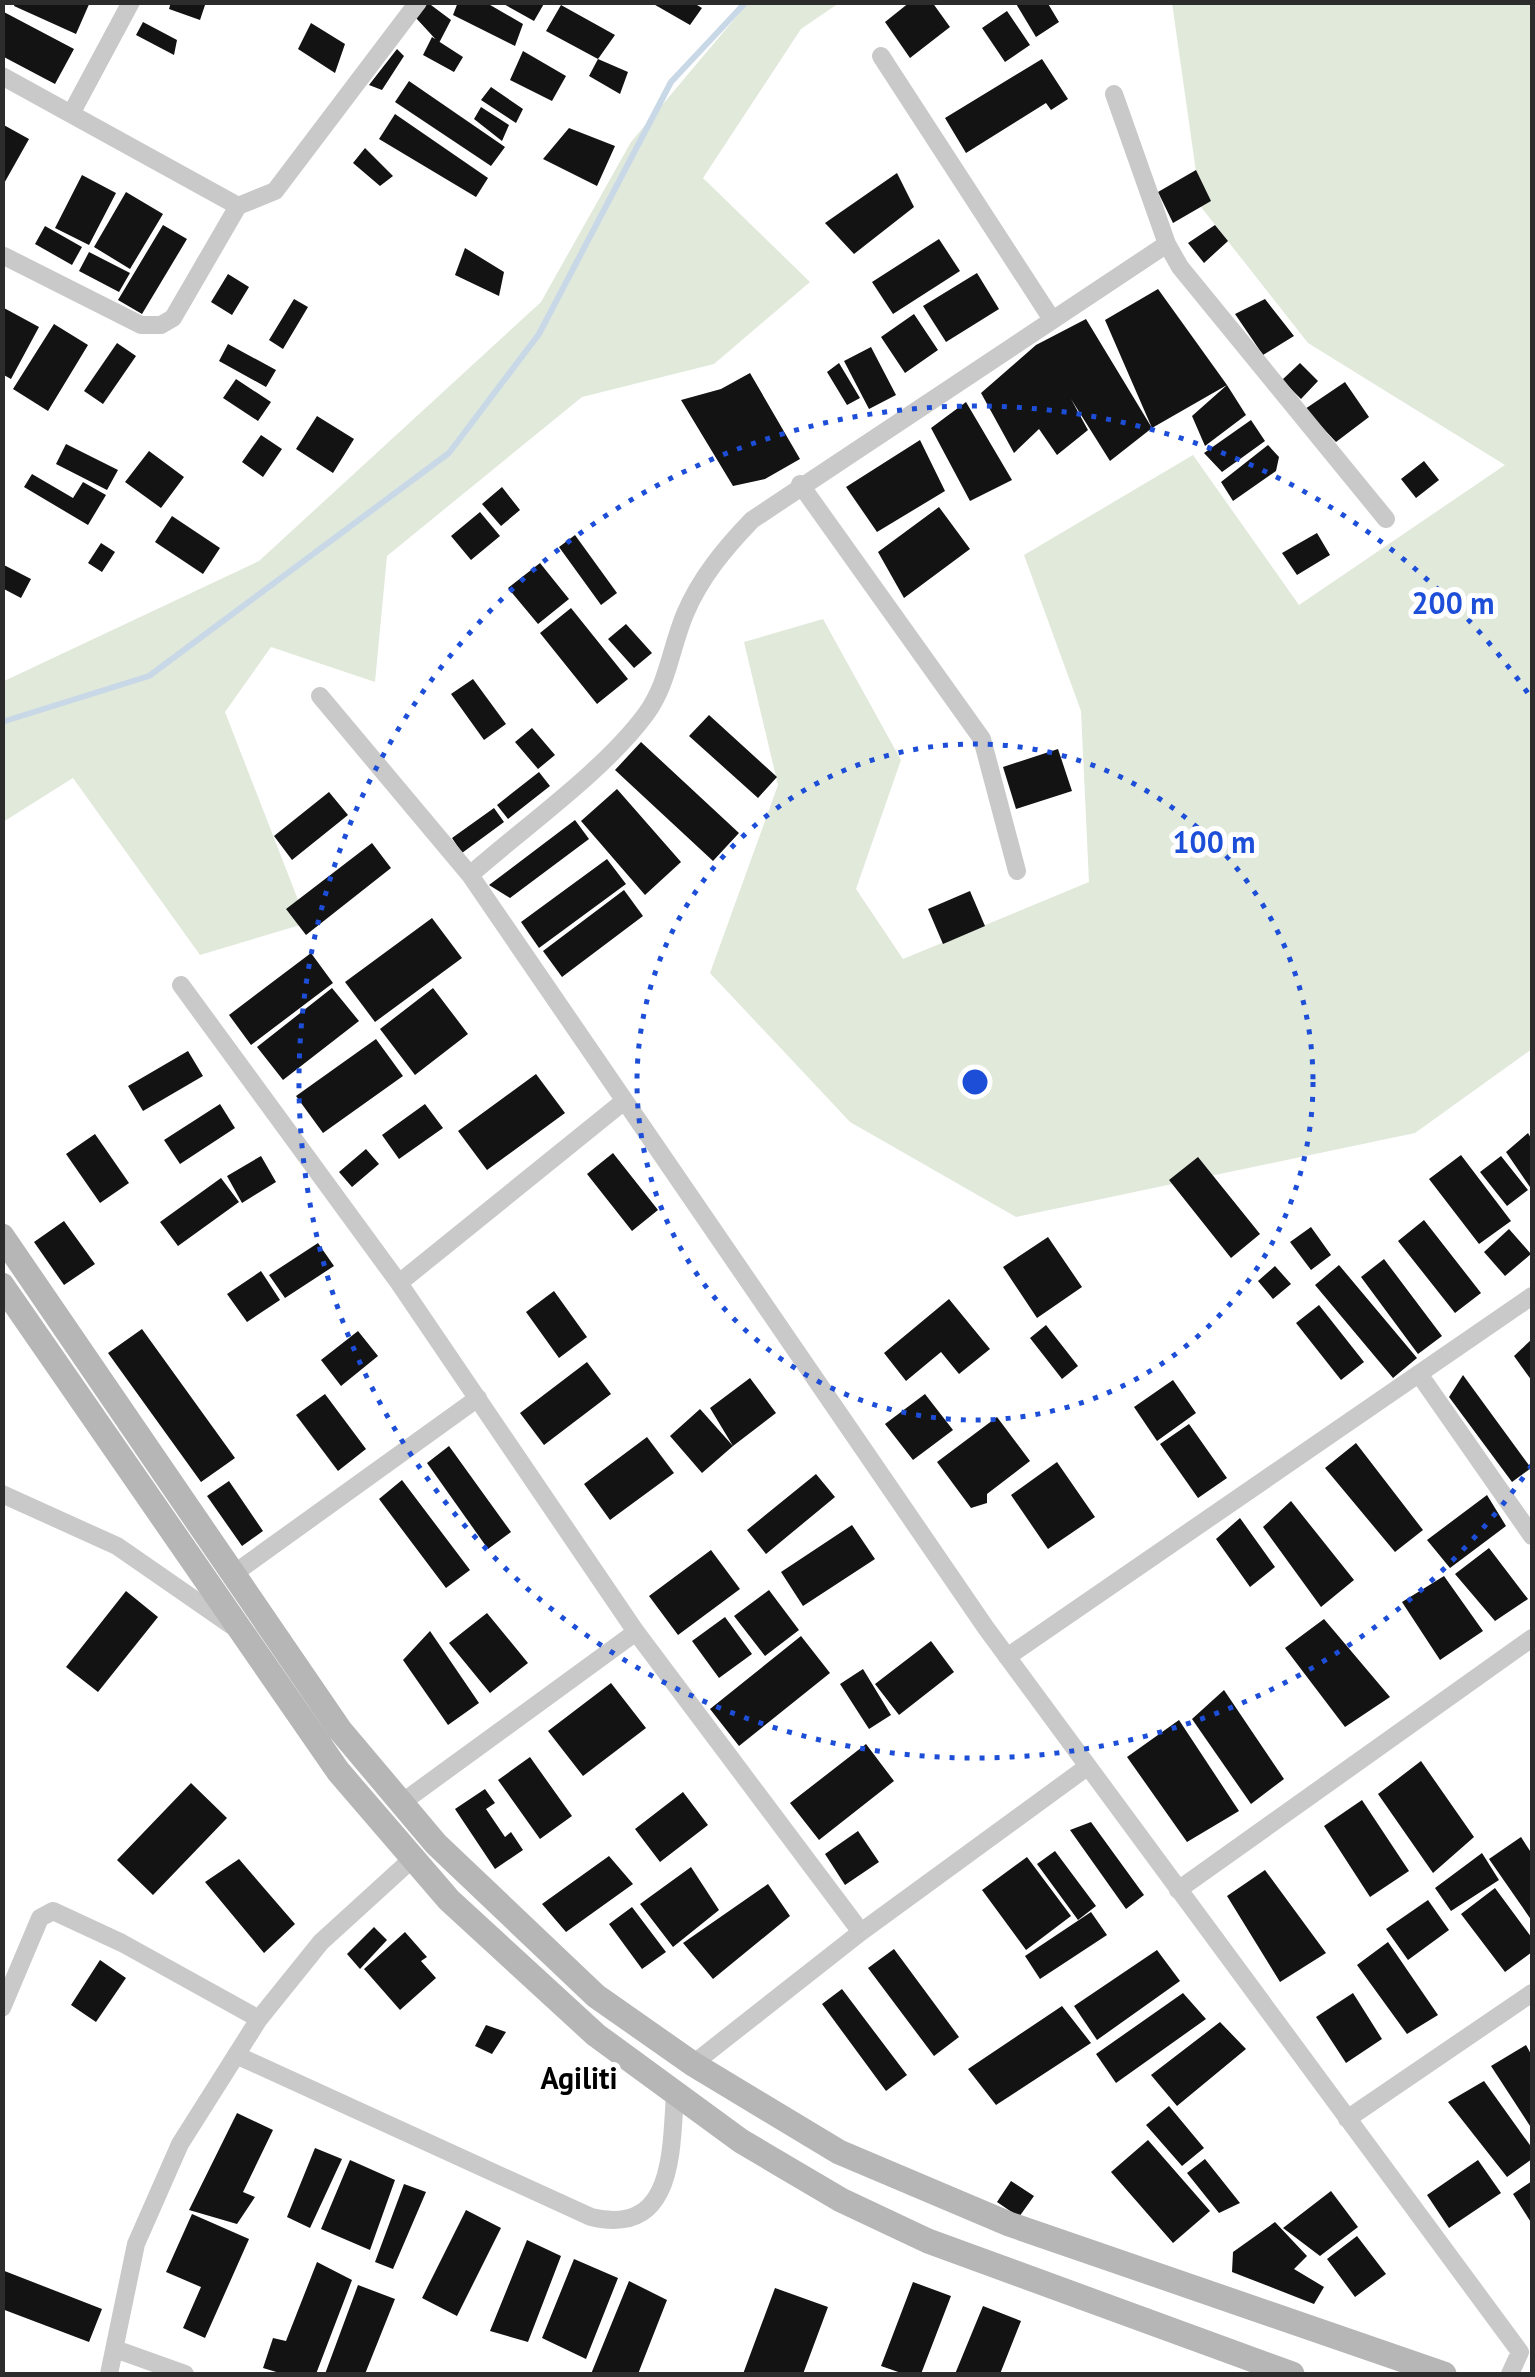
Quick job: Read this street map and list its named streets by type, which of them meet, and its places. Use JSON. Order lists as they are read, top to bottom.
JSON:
{
  "districts": ["Agiliti"],
  "rings": ["200 m", "100 m"]
}
